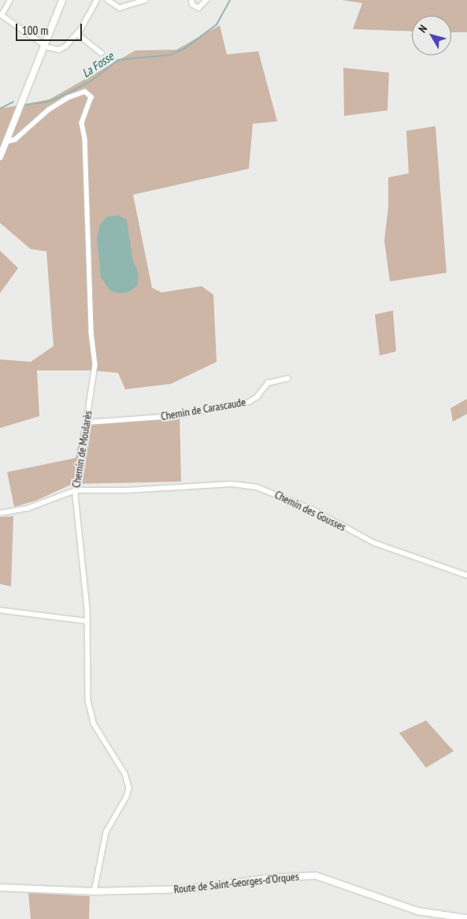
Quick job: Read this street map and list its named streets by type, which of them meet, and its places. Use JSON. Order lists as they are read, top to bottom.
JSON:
{
  "streets": {
    "street": [
      "Chemin de Carascaude",
      "Chemin de Moularès",
      "Chemin des Gousses",
      "Route de Saint-Georges-d'Orques"
    ]
  },
  "crossings": [
    ["Chemin de Carascaude", "Chemin de Moularès"],
    ["Chemin de Moularès", "Chemin des Gousses"],
    ["Chemin de Moularès", "Route de Saint-Georges-d'Orques"]
  ],
  "water": ["La Fosse"],
  "scale_bar": "100 m",
  "north": "top left"
}
